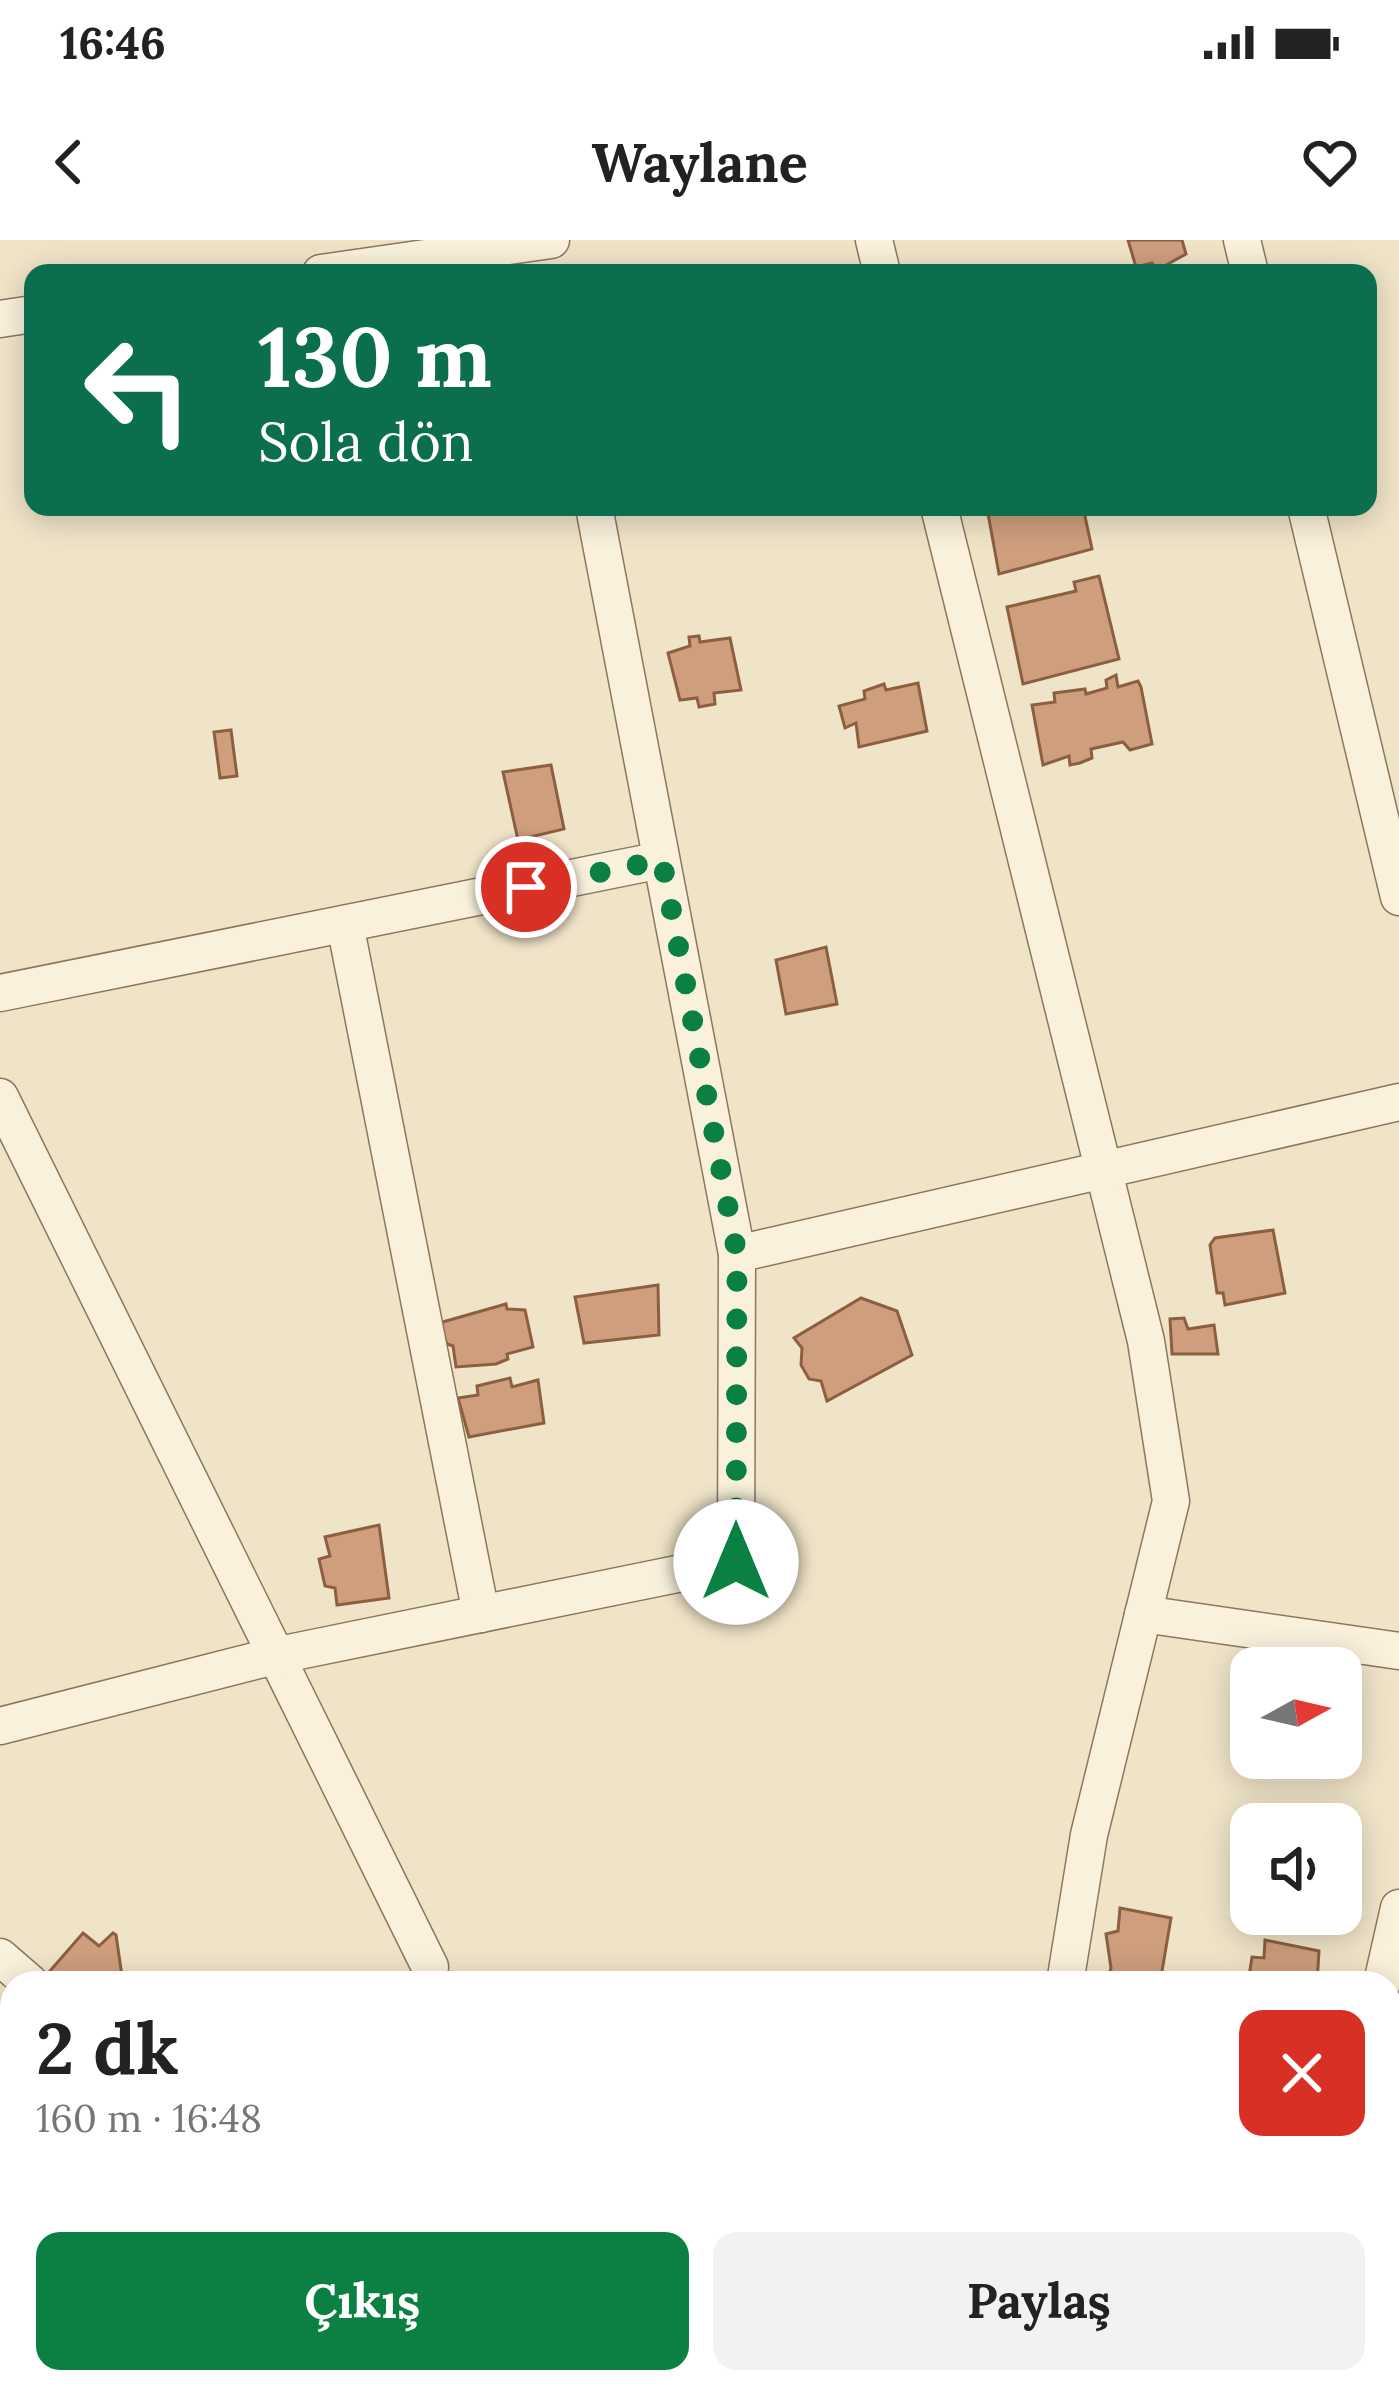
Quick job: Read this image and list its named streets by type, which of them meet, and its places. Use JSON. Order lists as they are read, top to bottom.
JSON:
{
  "north": "right",
  "page": {
    "status": "16:46",
    "header": "Waylane",
    "turn": ["130 m", "Sola dön"],
    "heading": ["2 dk", "160 m · 16:48"],
    "buttons": ["Çıkış", "Paylaş"]
  }
}
